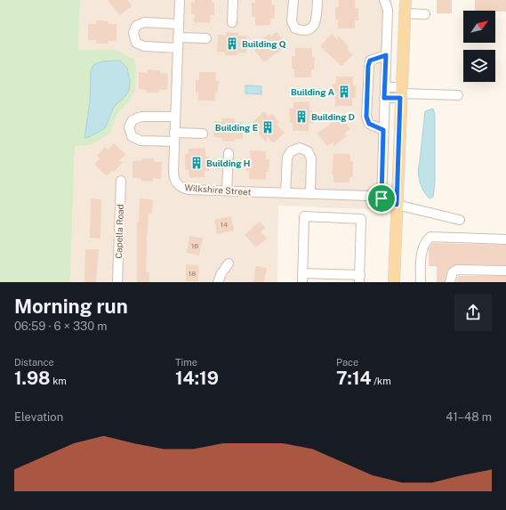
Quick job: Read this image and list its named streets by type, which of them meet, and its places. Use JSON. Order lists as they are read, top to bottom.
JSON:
{
  "streets": {
    "street": ["Wilkshire Street", "Capella Road"]
  },
  "places": {
    "building": [
      "Building Q",
      "Building A",
      "Building D",
      "Building E",
      "Building H"
    ]
  },
  "house_numbers": ["14", "16", "18"],
  "north": "top right",
  "page": {
    "heading": ["Morning run", "06:59 · 6 × 330 m"],
    "stats": [
      ["Distance", "1.98 km"],
      ["Time", "14:19"],
      ["Pace", "7:14 /km"]
    ],
    "chart": ["Elevation", "41–48 m"]
  }
}
